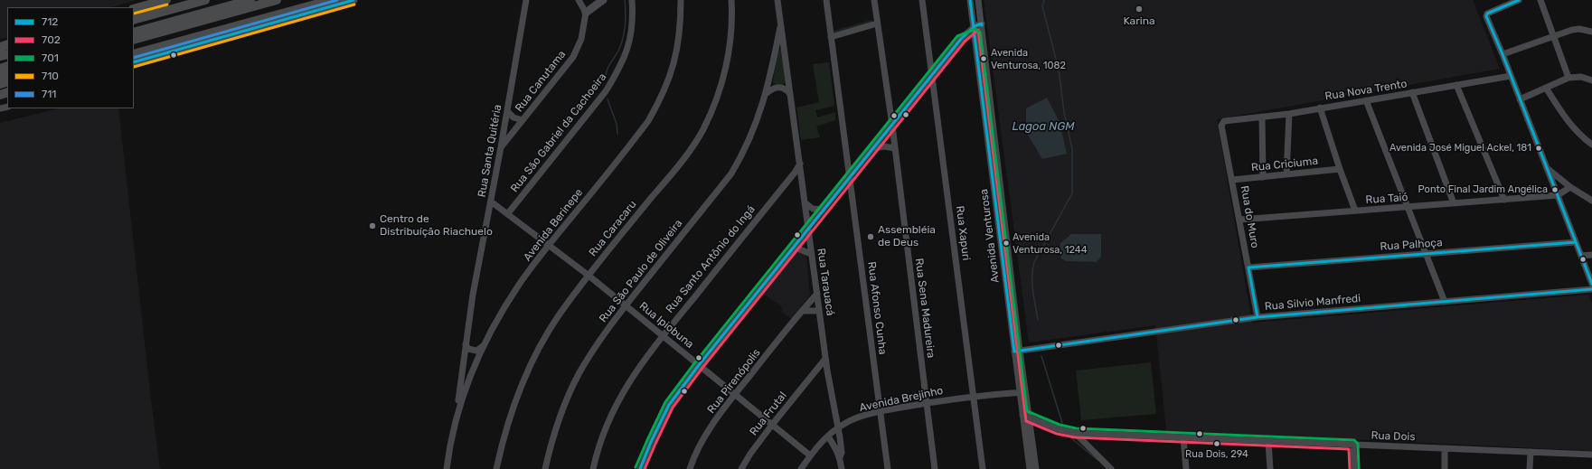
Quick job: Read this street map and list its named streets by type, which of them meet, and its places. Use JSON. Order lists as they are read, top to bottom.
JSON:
{
  "streets": {
    "street": [
      "Rua Canutama",
      "Rua Nova Trento",
      "Rua São Gabriel da Cachoeira",
      "Rua Santa Quitéria",
      "Rua Criciuma",
      "Rua Taió",
      "Rua do Muro",
      "Avenida Berinepe",
      "Rua Caracaru",
      "Rua Xapuri",
      "Avenida Venturosa",
      "Rua Palhoça",
      "Rua Santo Antônio do Ingá",
      "Rua São Paulo de Oliveira",
      "Rua Tarauacá",
      "Rua Silvio Manfredi",
      "Rua Afonso Cunha",
      "Rua Sena Madureira",
      "Rua Ipiobuna",
      "Rua Pirenópolis",
      "Avenida Brejinho",
      "Rua Frutal",
      "Rua Dois"
    ]
  },
  "crossings": [
    ["Rua Canutama", "Rua Santa Quitéria"],
    ["Rua Nova Trento", "Rua do Muro"],
    ["Rua São Gabriel da Cachoeira", "Rua Ipiobuna"],
    ["Rua Santa Quitéria", "Avenida Berinepe"],
    ["Rua Santa Quitéria", "Rua Ipiobuna"],
    ["Rua Criciuma", "Rua do Muro"],
    ["Rua Taió", "Rua do Muro"],
    ["Rua do Muro", "Rua Palhoça"],
    ["Rua do Muro", "Rua Silvio Manfredi"],
    ["Avenida Berinepe", "Rua Ipiobuna"],
    ["Rua Caracaru", "Rua Ipiobuna"],
    ["Rua Xapuri", "Avenida Brejinho"],
    ["Avenida Venturosa", "Rua Silvio Manfredi"],
    ["Avenida Venturosa", "Avenida Brejinho"],
    ["Avenida Venturosa", "Rua Dois"],
    ["Rua Santo Antônio do Ingá", "Rua Tarauacá"],
    ["Rua Santo Antônio do Ingá", "Rua Ipiobuna"],
    ["Rua São Paulo de Oliveira", "Rua Tarauacá"],
    ["Rua São Paulo de Oliveira", "Rua Ipiobuna"],
    ["Rua Tarauacá", "Rua Pirenópolis"],
    ["Rua Tarauacá", "Avenida Brejinho"],
    ["Rua Tarauacá", "Rua Frutal"],
    ["Rua Afonso Cunha", "Avenida Brejinho"],
    ["Rua Sena Madureira", "Avenida Brejinho"],
    ["Rua Ipiobuna", "Rua Pirenópolis"],
    ["Rua Ipiobuna", "Avenida Brejinho"],
    ["Rua Ipiobuna", "Rua Frutal"]
  ],
  "water": ["Lagoa NGM"],
  "places": [
    "Karina",
    "Avenida Venturosa, 1082",
    "Avenida José Miguel Ackel, 181",
    "Ponto Final Jardim Angélica",
    "Centro de Distribuíção Riachuelo",
    "Assembléia de Deus",
    "Avenida Venturosa, 1244",
    "Rua Dois, 294"
  ],
  "lines": [
    "transit line 712",
    "transit line 711",
    "transit line 710",
    "transit line 701",
    "transit line 702"
  ],
  "legend": [
    "712",
    "702",
    "701",
    "710",
    "711"
  ]
}
